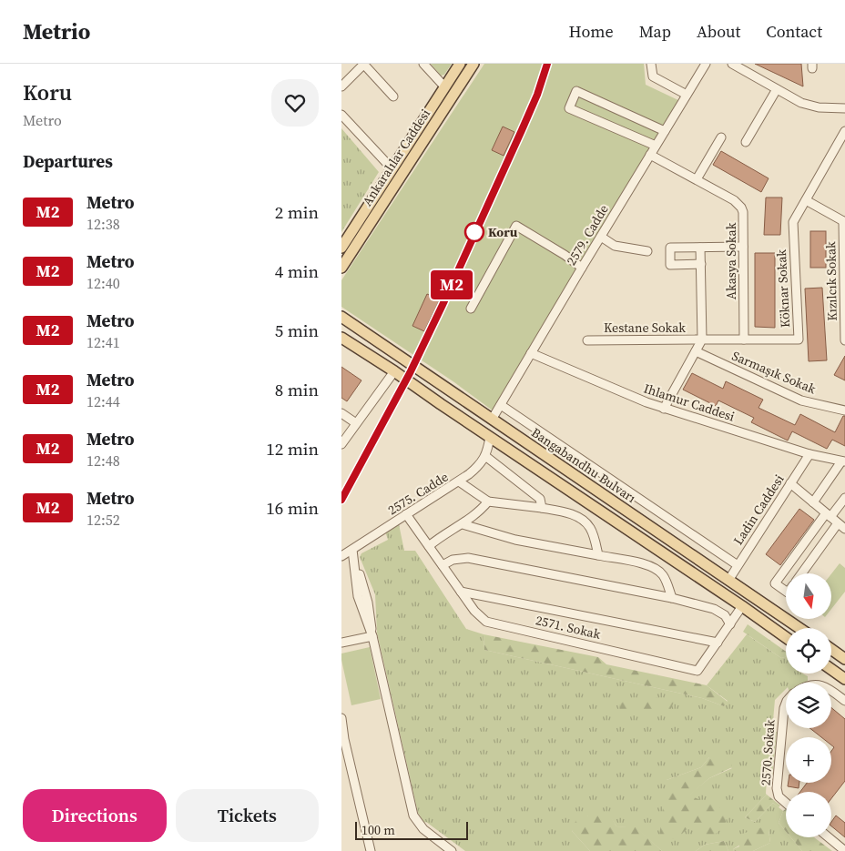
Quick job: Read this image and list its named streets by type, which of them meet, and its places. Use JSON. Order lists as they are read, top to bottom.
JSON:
{
  "streets": {
    "main road": ["Ankaralılar Caddesi", "Bangabandhu Bulvarı"],
    "street": [
      "2579. Cadde",
      "Akasya Sokak",
      "Kızılcık Sokak",
      "Köknar Sokak",
      "Kestane Sokak",
      "Sarmaşık Sokak",
      "Ihlamur Caddesi",
      "2575. Cadde",
      "Ladin Caddesi",
      "2571. Sokak",
      "2570. Sokak"
    ]
  },
  "crossings": [
    ["2579. Cadde", "Akasya Sokak"],
    ["2579. Cadde", "Ihlamur Caddesi"],
    ["2579. Cadde", "Bangabandhu Bulvarı"],
    ["Akasya Sokak", "Köknar Sokak"],
    ["Köknar Sokak", "Kestane Sokak"],
    ["Ihlamur Caddesi", "Ladin Caddesi"],
    ["Bangabandhu Bulvarı", "Ladin Caddesi"],
    ["2575. Cadde", "2571. Sokak"]
  ],
  "places": ["Koru"],
  "lines": ["metro line M2"],
  "scale_bar": "100 m",
  "north": "bottom",
  "page": {
    "header": "Metrio",
    "nav": [
      "Home",
      "Map",
      "About",
      "Contact"
    ],
    "heading": [
      ["Koru", "Metro"],
      "Departures"
    ],
    "on_map": "M2",
    "list": [
      {
        "mark": "M2",
        "name": "Metro",
        "note": "12:38",
        "value": "2 min"
      },
      {
        "mark": "M2",
        "name": "Metro",
        "note": "12:40",
        "value": "4 min"
      },
      {
        "mark": "M2",
        "name": "Metro",
        "note": "12:41",
        "value": "5 min"
      },
      {
        "mark": "M2",
        "name": "Metro",
        "note": "12:44",
        "value": "8 min"
      },
      {
        "mark": "M2",
        "name": "Metro",
        "note": "12:48",
        "value": "12 min"
      },
      {
        "mark": "M2",
        "name": "Metro",
        "note": "12:52",
        "value": "16 min"
      }
    ],
    "map_buttons": ["+", "−"],
    "buttons": ["Directions", "Tickets"],
    "scale": "100 m"
  }
}
